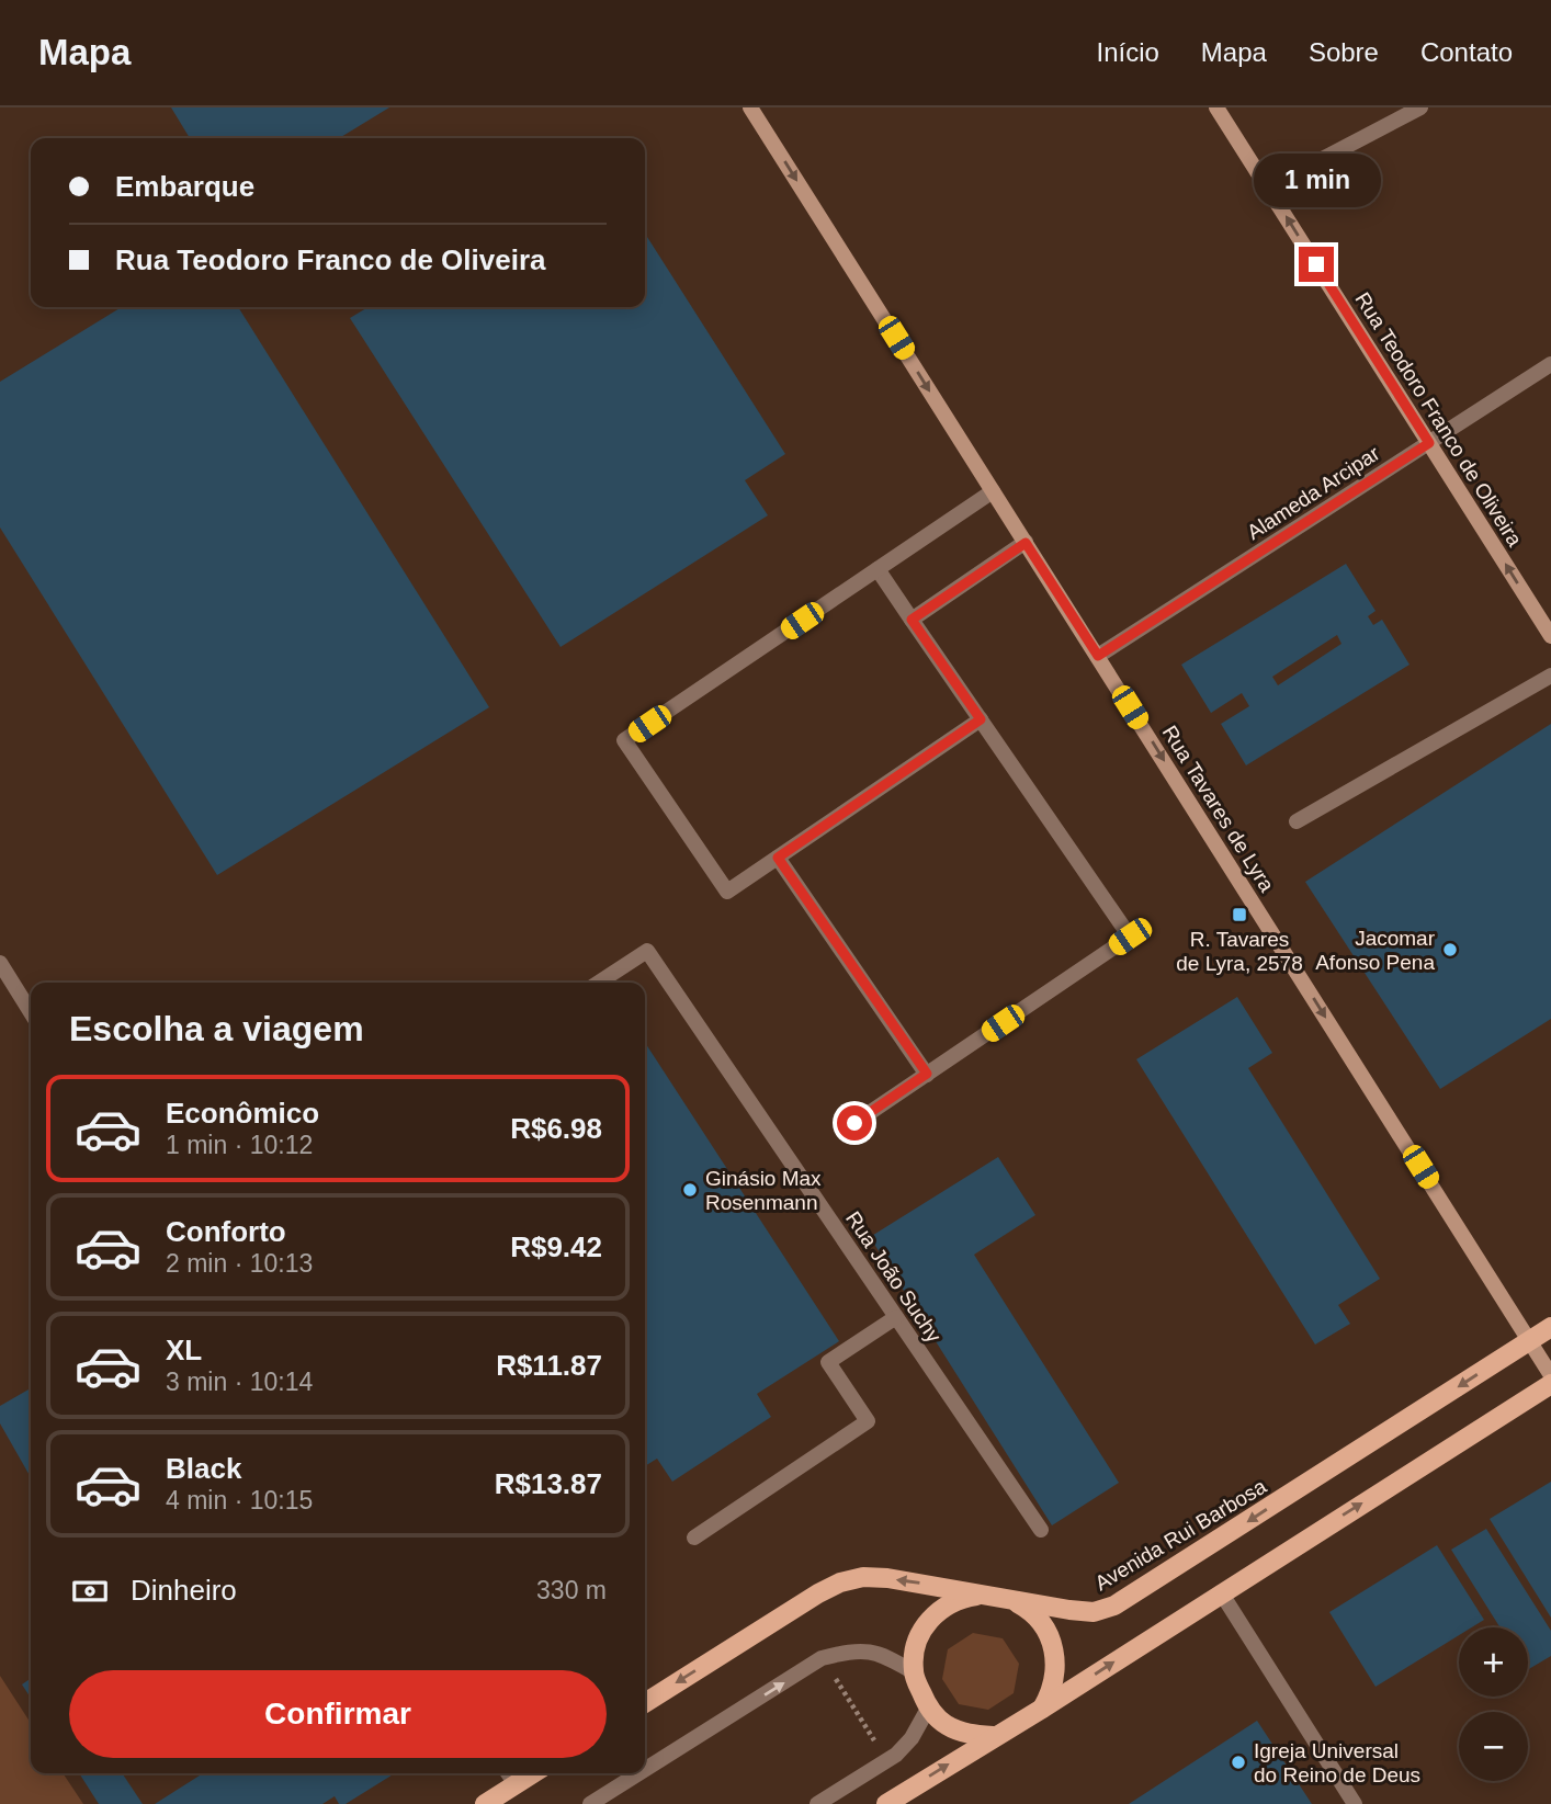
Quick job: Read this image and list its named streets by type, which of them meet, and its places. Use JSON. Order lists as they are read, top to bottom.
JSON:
{
  "streets": {
    "main road": ["Rua Teodoro Franco de Oliveira", "Rua Tavares de Lyra", "Avenida Rui Barbosa"],
    "street": ["Alameda Arcipar", "Rua João Suchy"]
  },
  "crossings": [
    ["Rua Teodoro Franco de Oliveira", "Alameda Arcipar"],
    ["Alameda Arcipar", "Rua Tavares de Lyra"],
    ["Rua Tavares de Lyra", "Avenida Rui Barbosa"]
  ],
  "one_way": ["Rua Teodoro Franco de Oliveira", "Rua Tavares de Lyra"],
  "places": {
    "transit": ["R. Tavares de Lyra, 2578"],
    "other": ["Jacomar Afonso Pena", "Ginásio Max Rosenmann", "Igreja Universal do Reino de Deus"]
  },
  "page": {
    "header": "Mapa",
    "nav": [
      "Início",
      "Mapa",
      "Sobre",
      "Contato"
    ],
    "banner": ["Embarque", "Rua Teodoro Franco de Oliveira"],
    "bubble": "1 min",
    "heading": "Escolha a viagem",
    "list": [
      {
        "name": "Econômico",
        "note": "1 min · 10:12",
        "value": "R$6.98"
      },
      {
        "name": "Conforto",
        "note": "2 min · 10:13",
        "value": "R$9.42"
      },
      {
        "name": "XL",
        "note": "3 min · 10:14",
        "value": "R$11.87"
      },
      {
        "name": "Black",
        "note": "4 min · 10:15",
        "value": "R$13.87"
      }
    ],
    "pay": ["Dinheiro", "330 m"],
    "map_buttons": ["+", "−"],
    "buttons": "Confirmar"
  }
}
